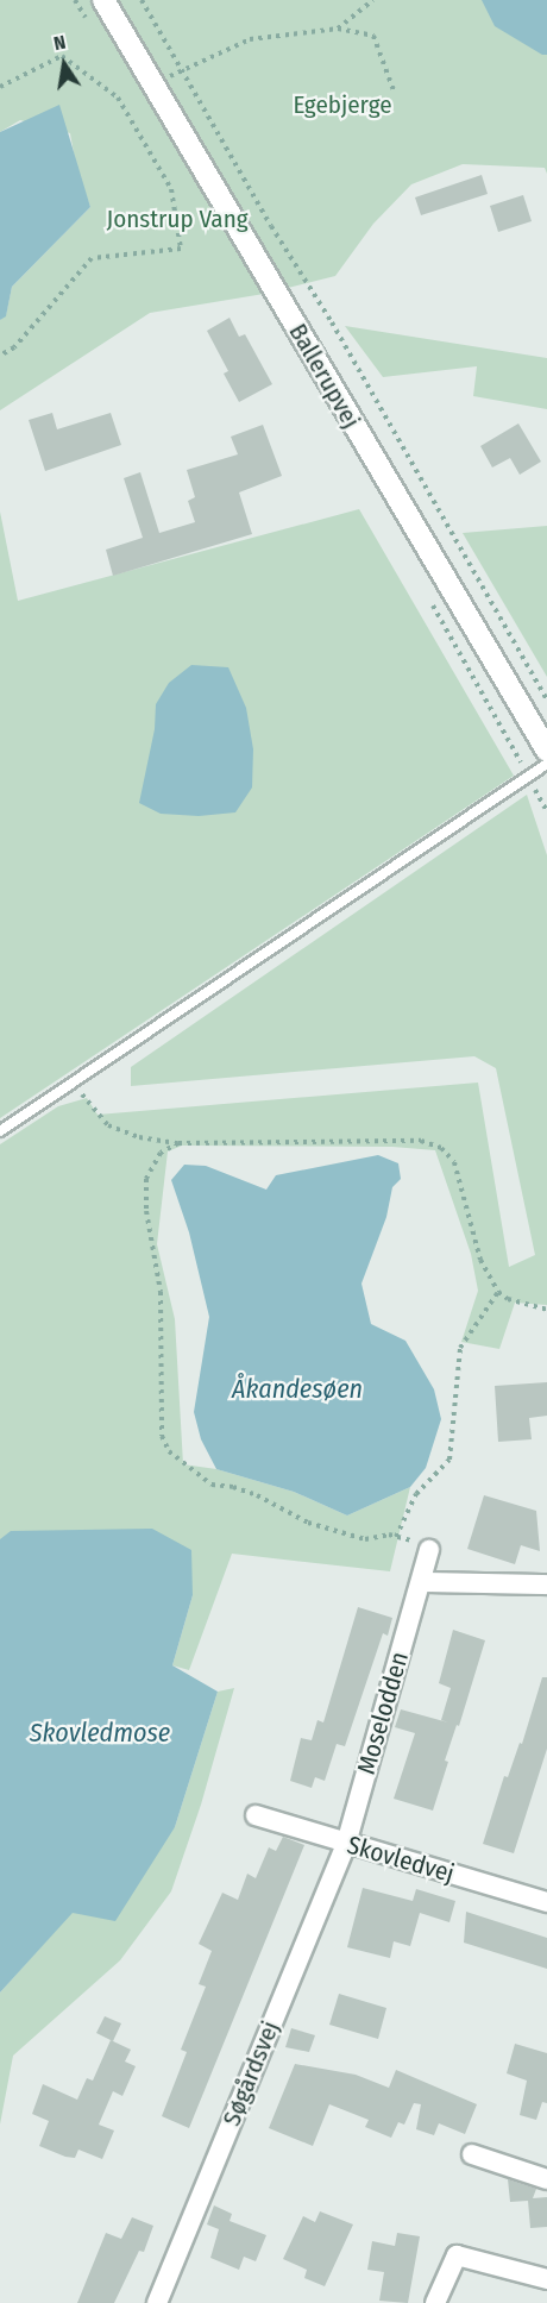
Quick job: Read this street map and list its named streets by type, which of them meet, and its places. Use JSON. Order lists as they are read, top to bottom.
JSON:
{
  "streets": {
    "street": [
      "Ballerupvej",
      "Moselodden",
      "Skovledvej",
      "Søgårdsvej"
    ]
  },
  "crossings": [
    ["Moselodden", "Skovledvej"],
    ["Moselodden", "Søgårdsvej"],
    ["Skovledvej", "Søgårdsvej"]
  ],
  "water": ["Åkandesøen", "Skovledmose"],
  "parks": ["Egebjerge", "Jonstrup Vang"],
  "north": "top"
}
